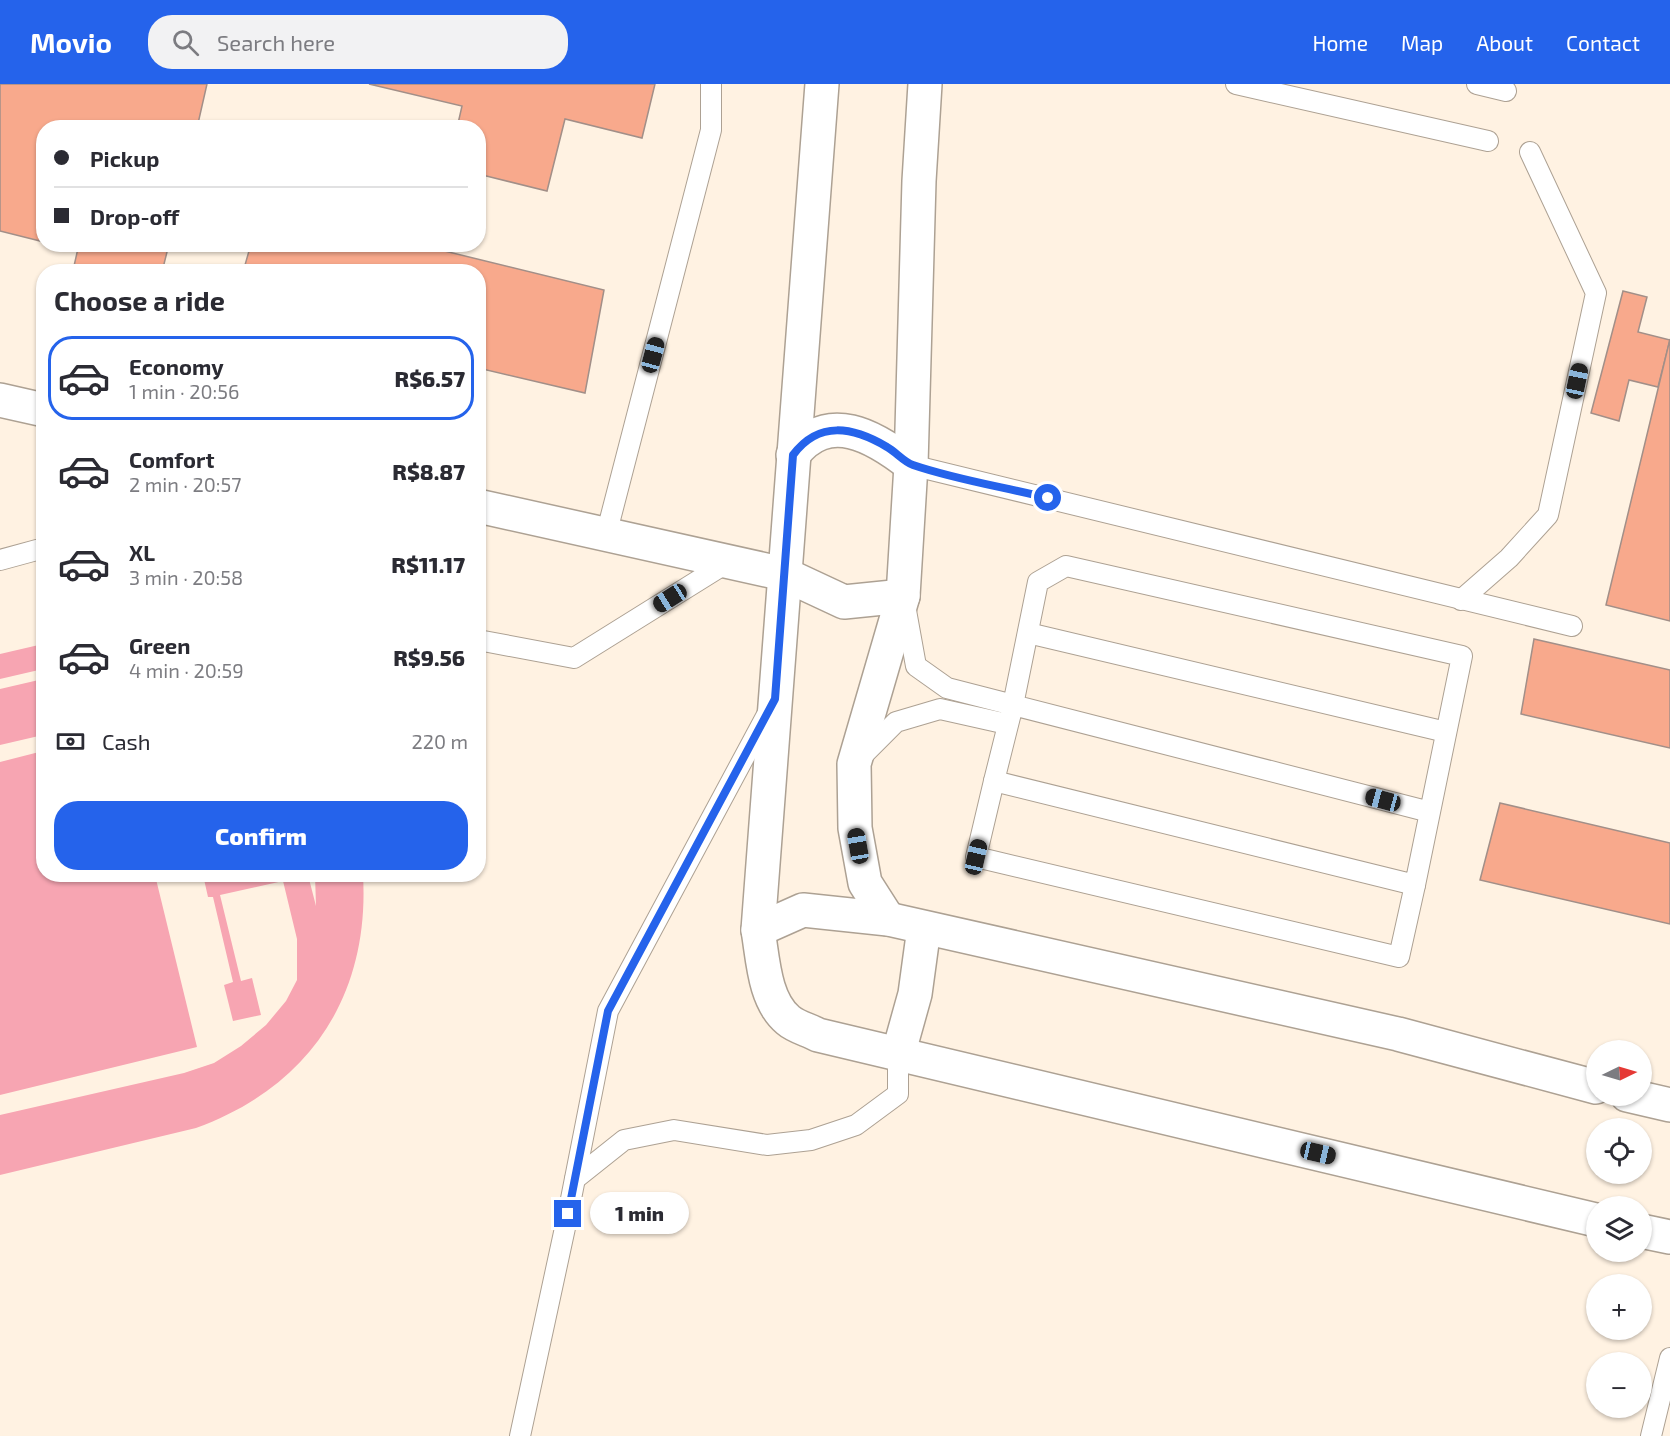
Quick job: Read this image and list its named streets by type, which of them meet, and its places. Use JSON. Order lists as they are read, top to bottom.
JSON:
{
  "north": "right",
  "page": {
    "header": "Movio",
    "search": "Search here",
    "nav": [
      "Home",
      "Map",
      "About",
      "Contact"
    ],
    "banner": ["Pickup", "Drop-off"],
    "heading": "Choose a ride",
    "list": [
      {
        "name": "Economy",
        "note": "1 min · 20:56",
        "value": "R$6.57"
      },
      {
        "name": "Comfort",
        "note": "2 min · 20:57",
        "value": "R$8.87"
      },
      {
        "name": "XL",
        "note": "3 min · 20:58",
        "value": "R$11.17"
      },
      {
        "name": "Green",
        "note": "4 min · 20:59",
        "value": "R$9.56"
      }
    ],
    "pay": ["Cash", "220 m"],
    "buttons": "Confirm",
    "map_buttons": ["+", "−"],
    "bubble": "1 min"
  }
}
